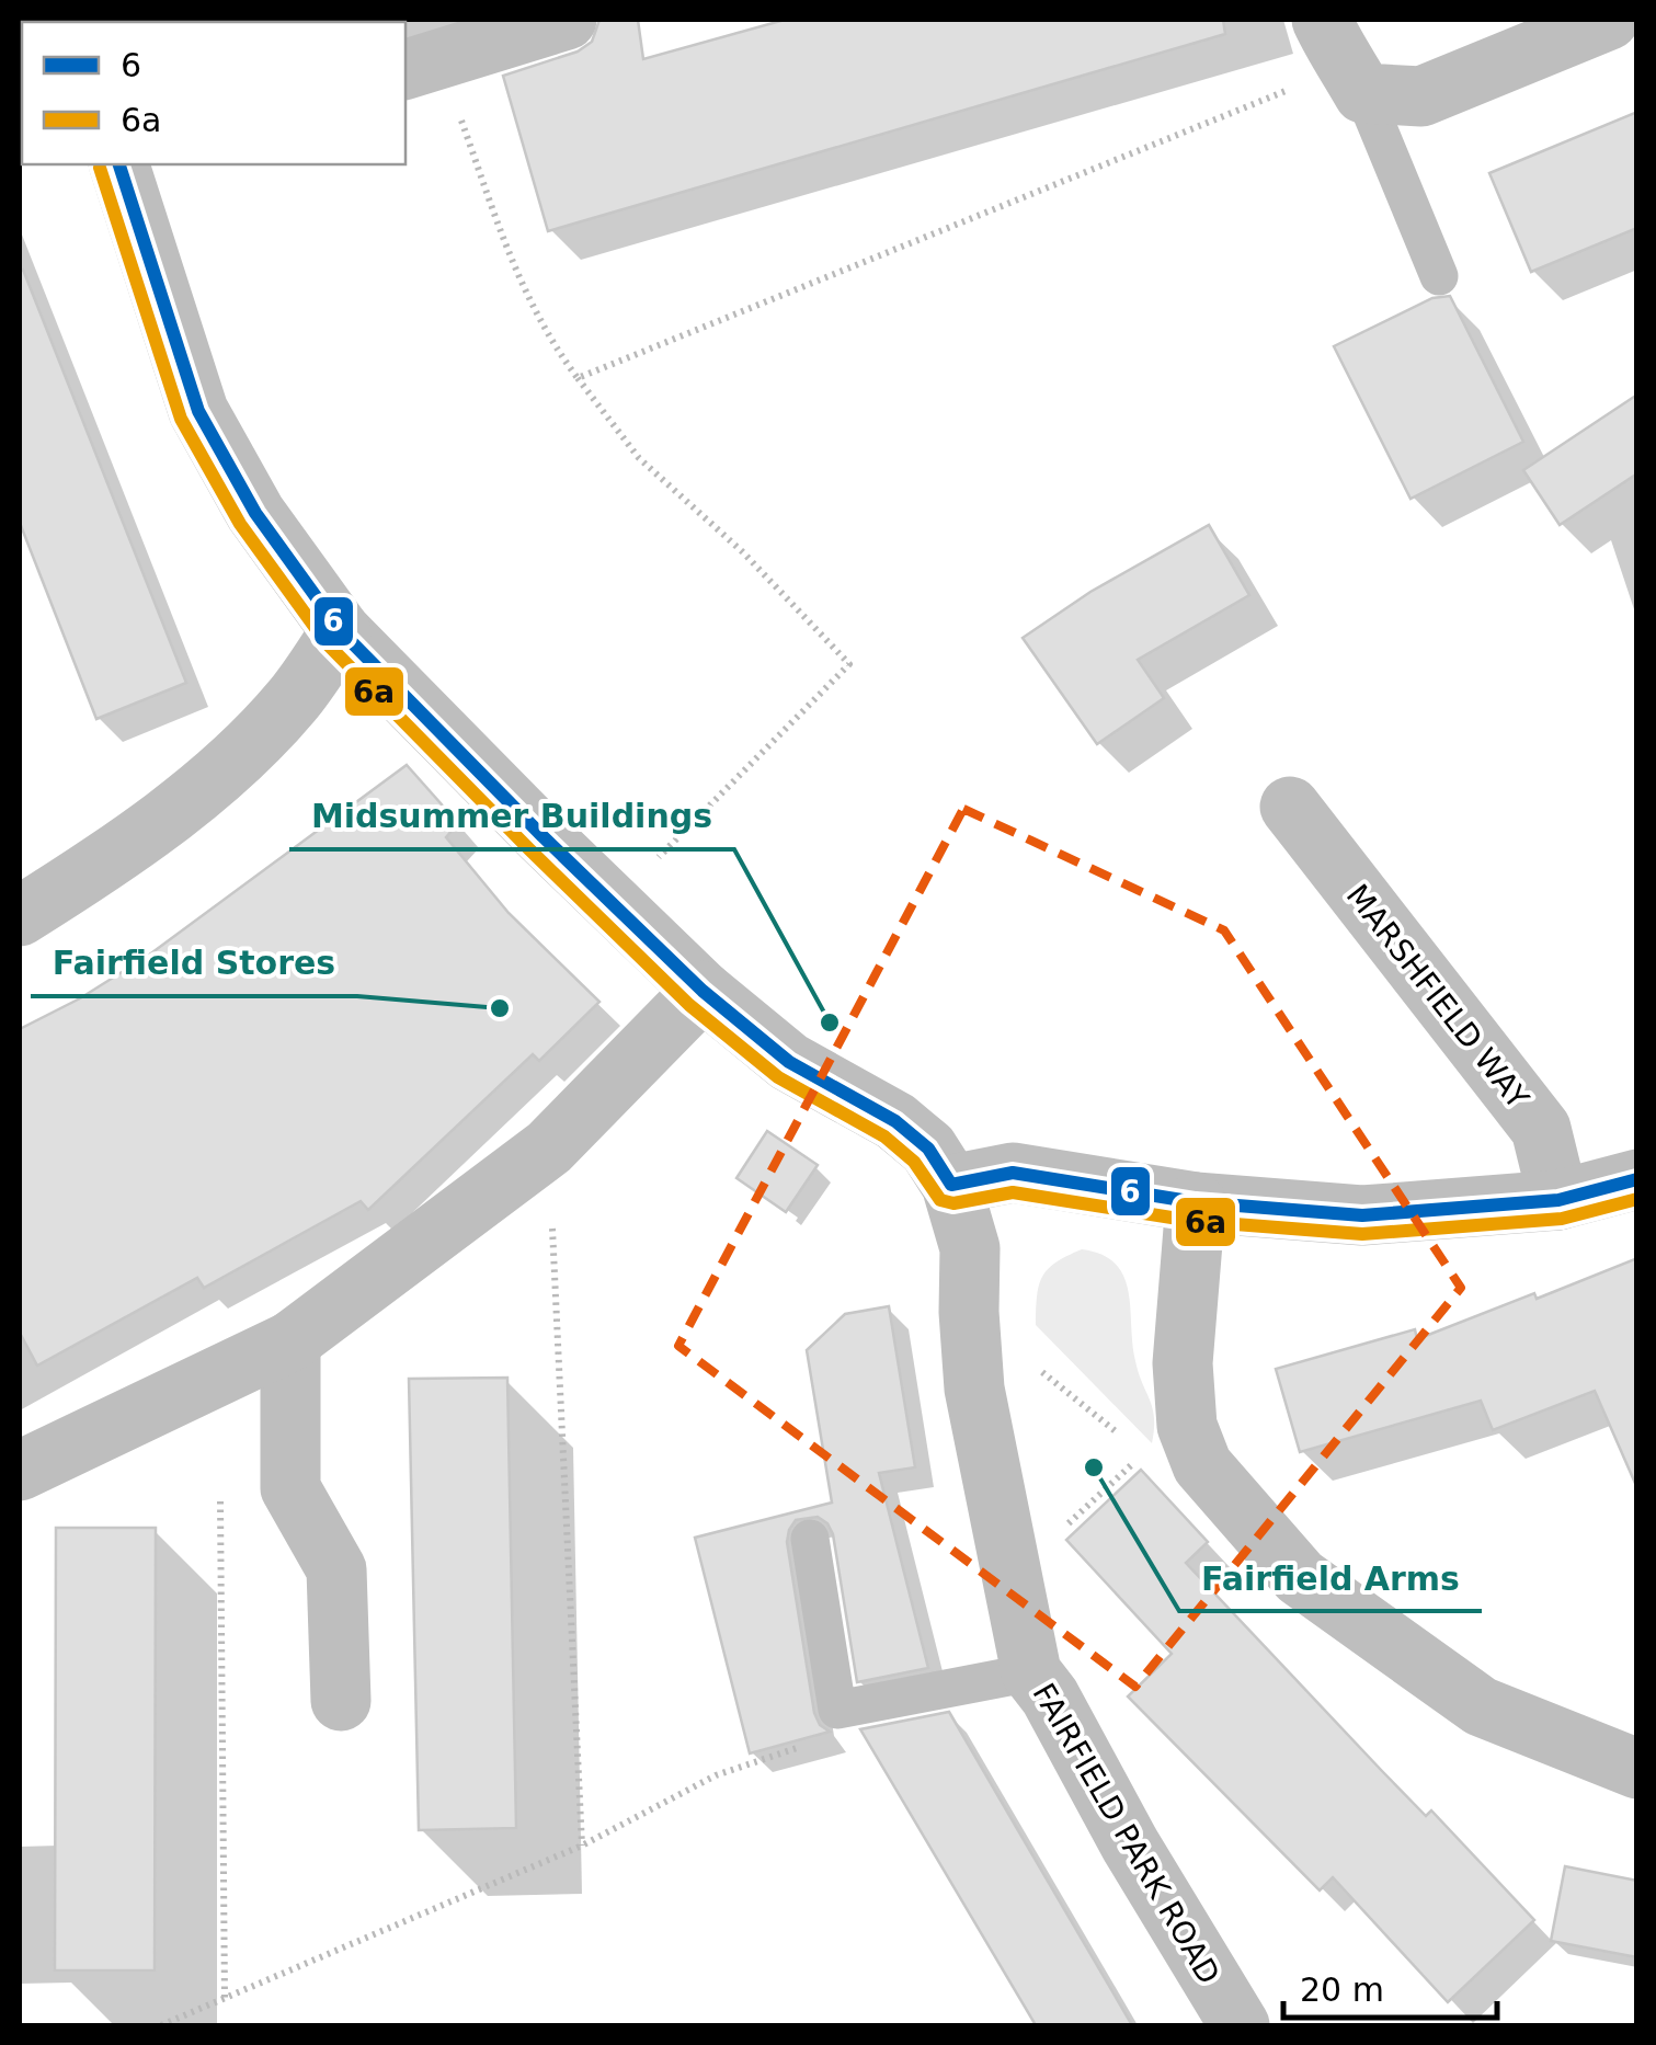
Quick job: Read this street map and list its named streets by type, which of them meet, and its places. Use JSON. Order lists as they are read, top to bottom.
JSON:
{
  "streets": {
    "street": ["MARSHFIELD WAY", "FAIRFIELD PARK ROAD"]
  },
  "places": ["Fairfield Stores", "Midsummer Buildings", "Fairfield Arms"],
  "lines": ["transit line 6", "transit line 6a"],
  "legend": ["6", "6a"],
  "scale_bar": "20 m"
}
